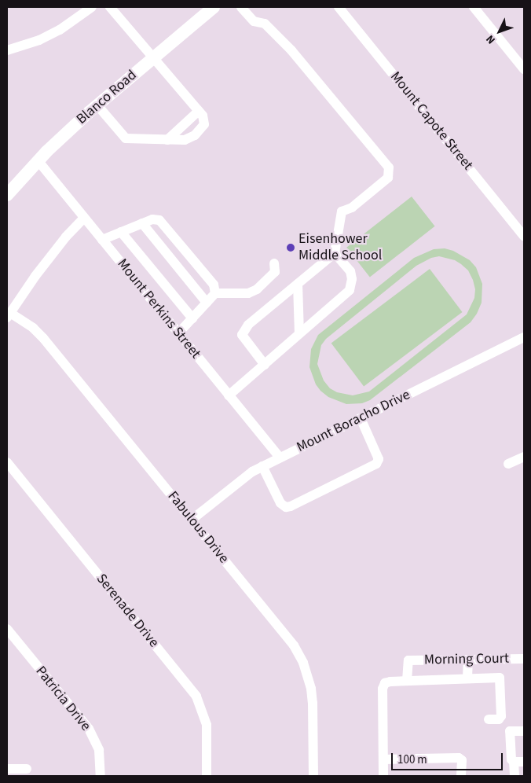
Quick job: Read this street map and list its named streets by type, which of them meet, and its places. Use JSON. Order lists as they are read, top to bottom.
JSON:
{
  "streets": {
    "main road": ["Blanco Road"],
    "street": [
      "Mount Capote Street",
      "Mount Perkins Street",
      "Mount Boracho Drive",
      "Fabulous Drive",
      "Serenade Drive",
      "Morning Court",
      "Patricia Drive"
    ]
  },
  "crossings": [
    ["Blanco Road", "Mount Perkins Street"],
    ["Mount Perkins Street", "Mount Boracho Drive"],
    ["Mount Boracho Drive", "Fabulous Drive"]
  ],
  "places": ["Eisenhower Middle School"],
  "scale_bar": "100 m",
  "north": "bottom left"
}
